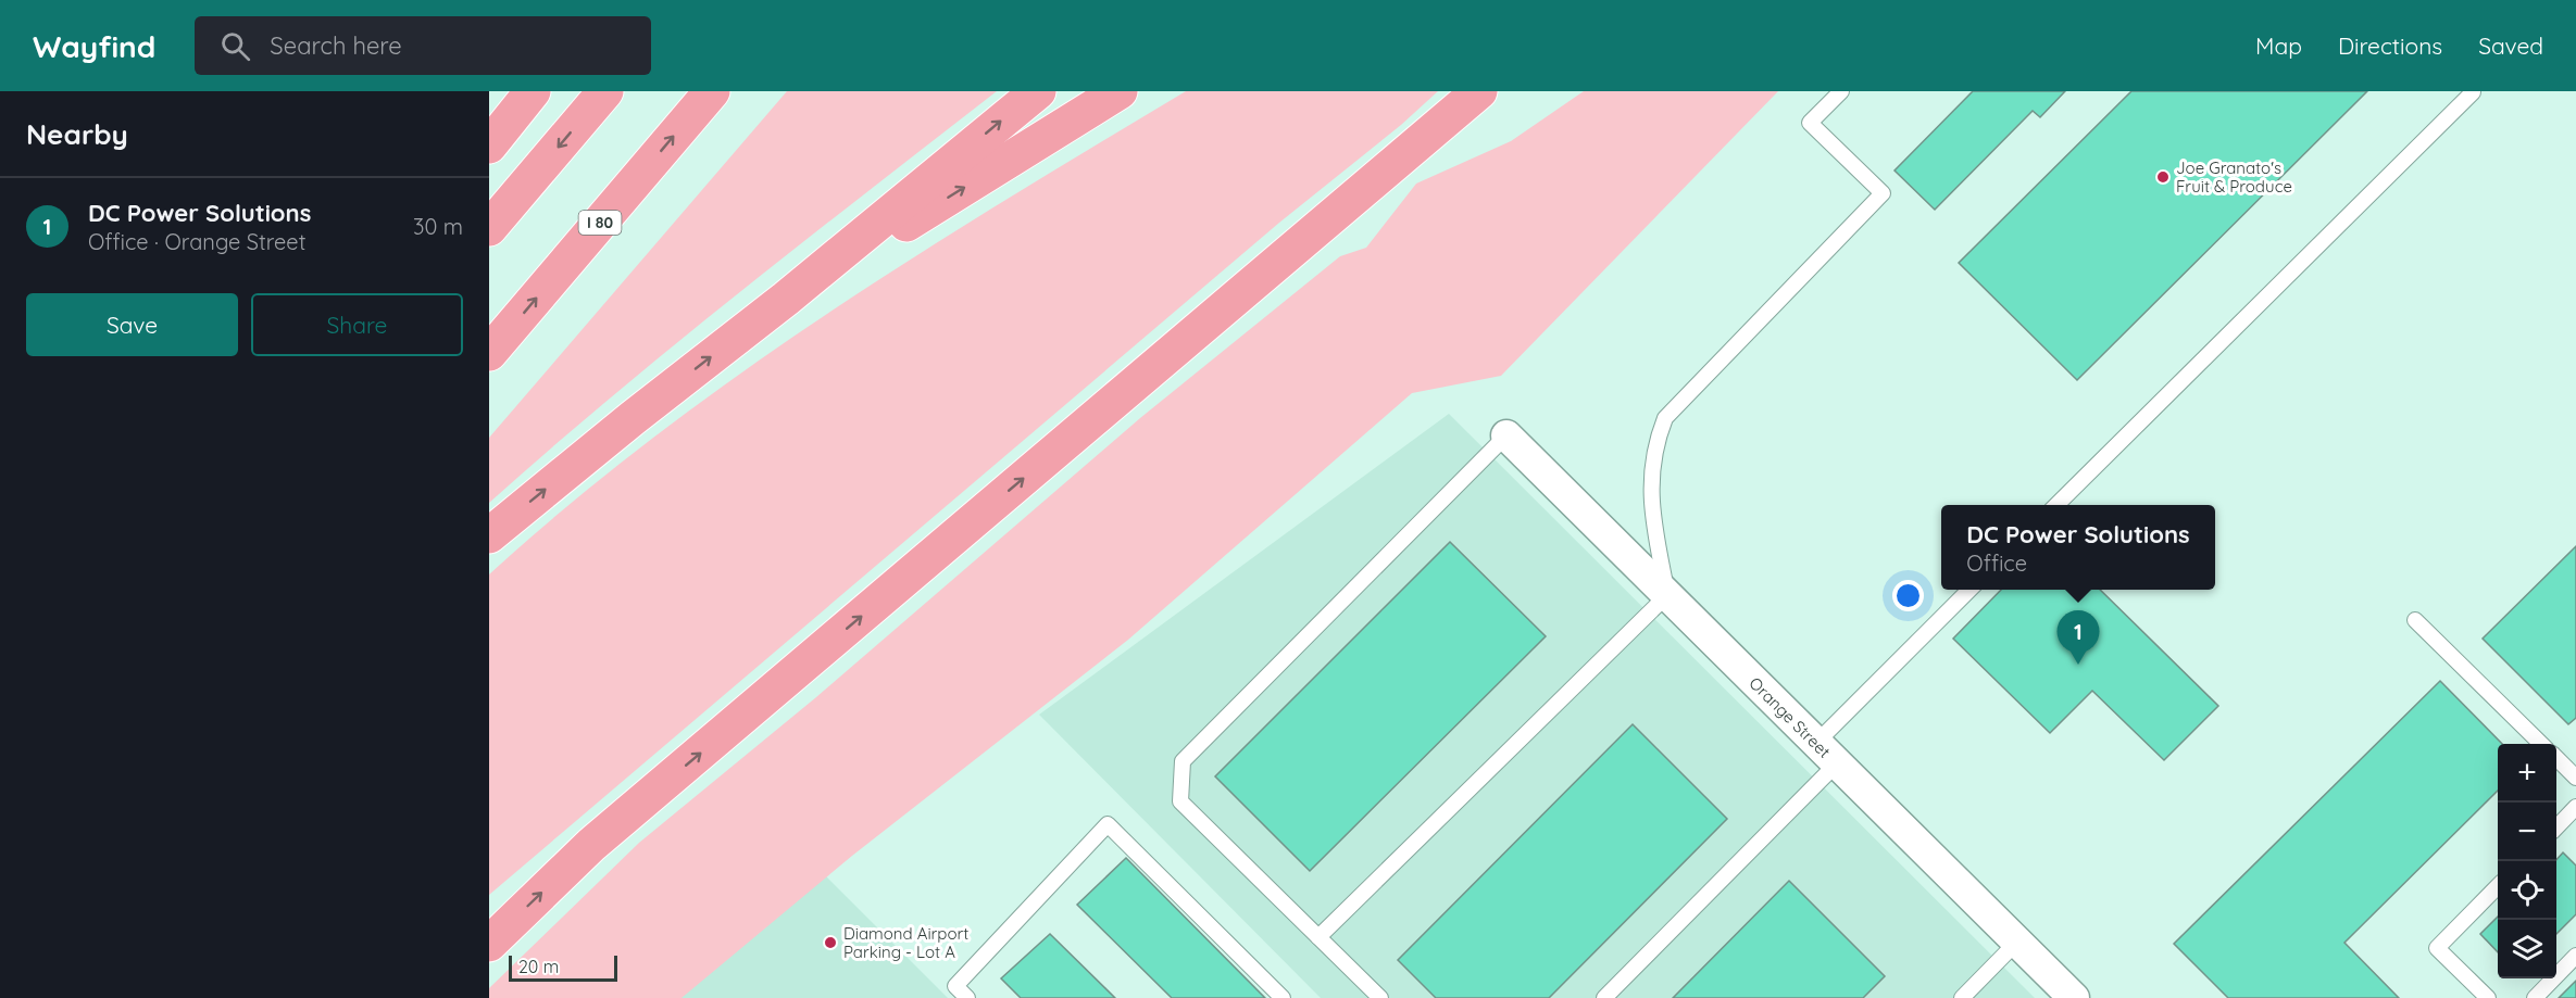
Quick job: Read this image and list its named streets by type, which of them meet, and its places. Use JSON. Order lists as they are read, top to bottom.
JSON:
{
  "streets": {
    "highway": ["I 80"],
    "street": ["Orange Street"]
  },
  "places": ["Joe Granato's Fruit & Produce", "Diamond Airport Parking - Lot A"],
  "scale_bar": "20 m",
  "page": {
    "header": "Wayfind",
    "search": "Search here",
    "nav": ["Map", "Directions", "Saved"],
    "heading": "Nearby",
    "list": [
      {
        "mark": "1",
        "name": "DC Power Solutions",
        "note": "Office · Orange Street",
        "value": "30 m"
      }
    ],
    "buttons": ["Save", "Share"],
    "popup": ["DC Power Solutions", "Office"],
    "pins": "1",
    "map_buttons": ["+", "−"],
    "scale": "20 m"
  }
}
